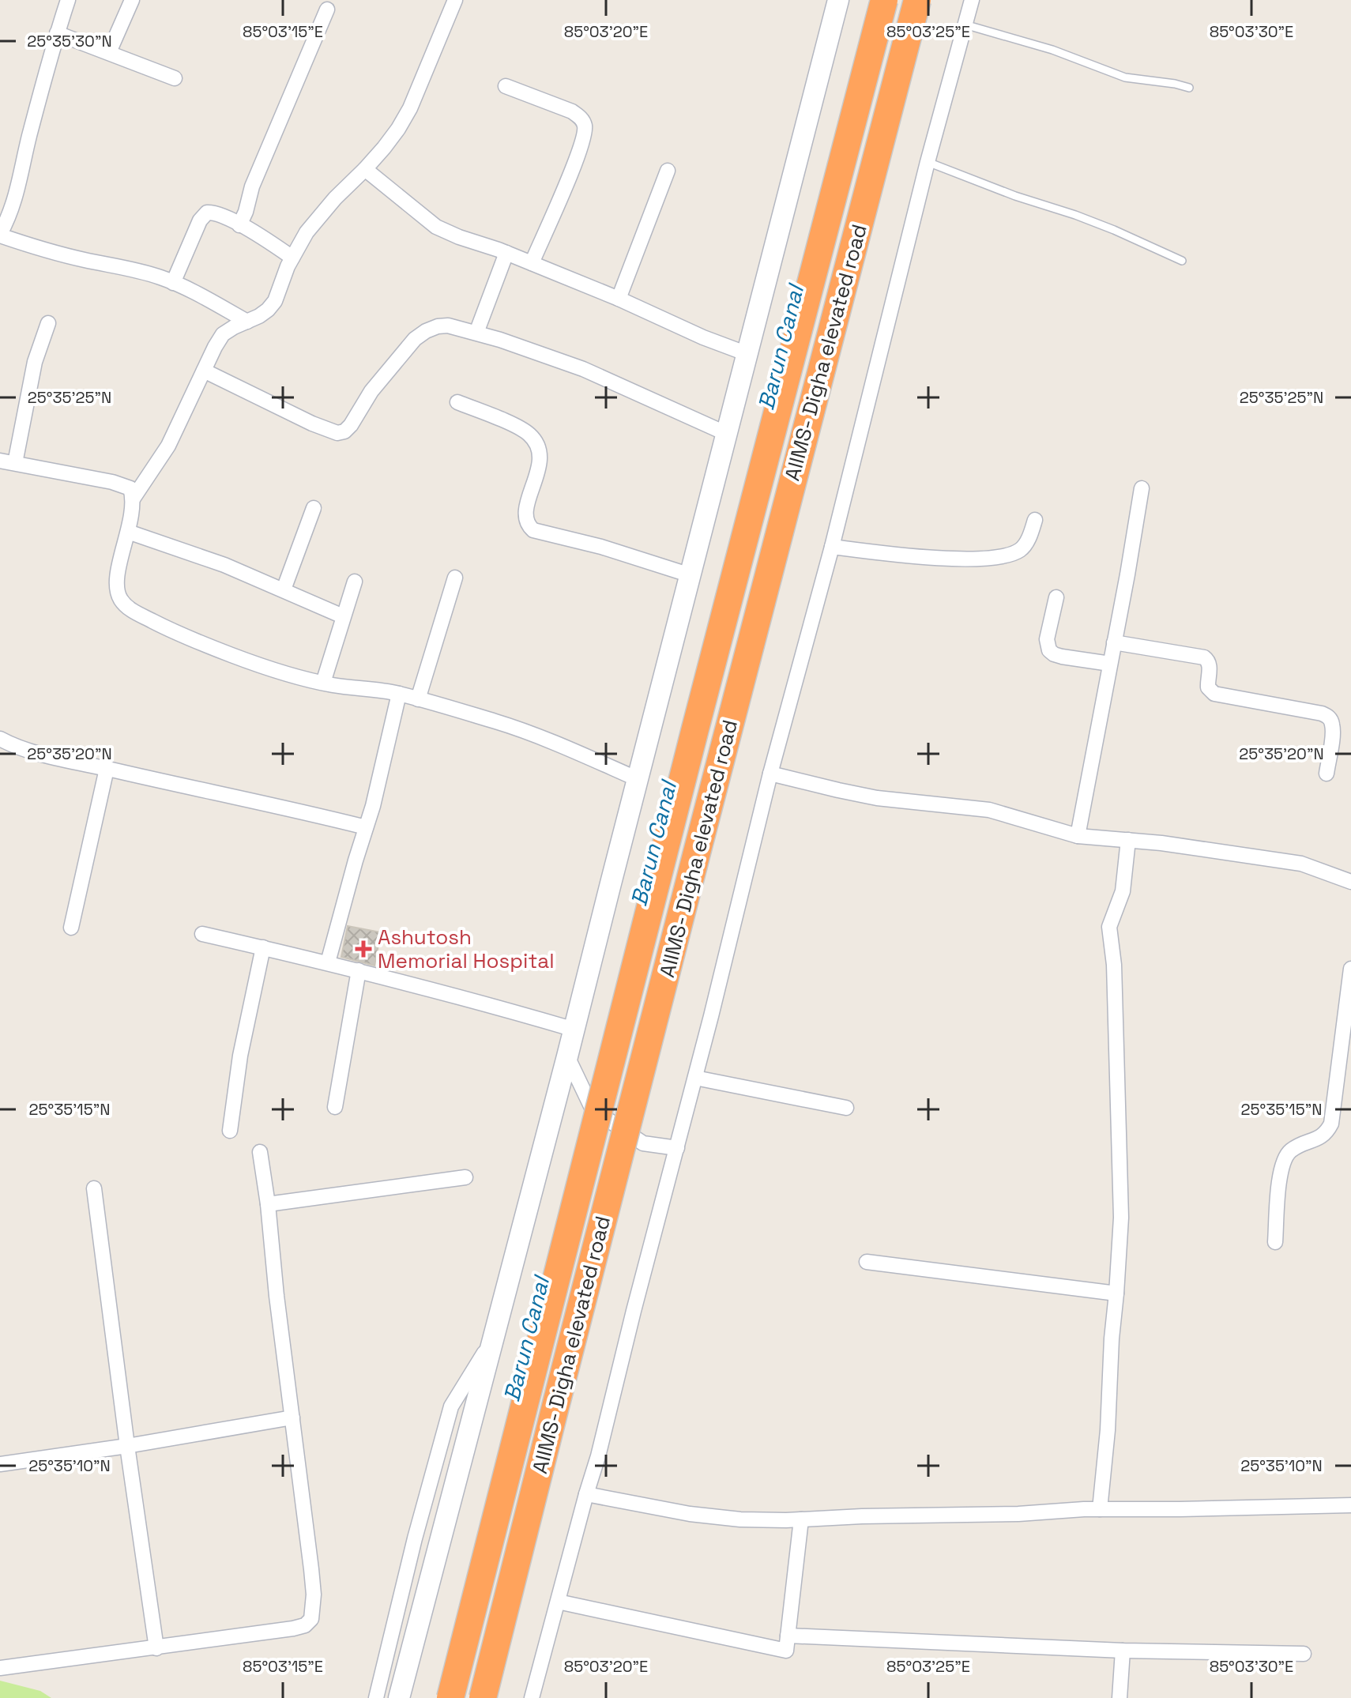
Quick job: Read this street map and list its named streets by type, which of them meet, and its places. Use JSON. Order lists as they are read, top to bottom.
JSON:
{
  "streets": {
    "highway": ["AIIMS- Digha elevated road"]
  },
  "water": ["Barun Canal"],
  "places": {
    "health": ["Ashutosh Memorial Hospital"]
  },
  "coordinates": [
    "85°03'15\"E",
    "85°03'20\"E",
    "85°03'25\"E",
    "85°03'30\"E",
    "25°35'30\"N",
    "25°35'25\"N",
    "25°35'20\"N",
    "25°35'15\"N",
    "25°35'10\"N"
  ]
}
